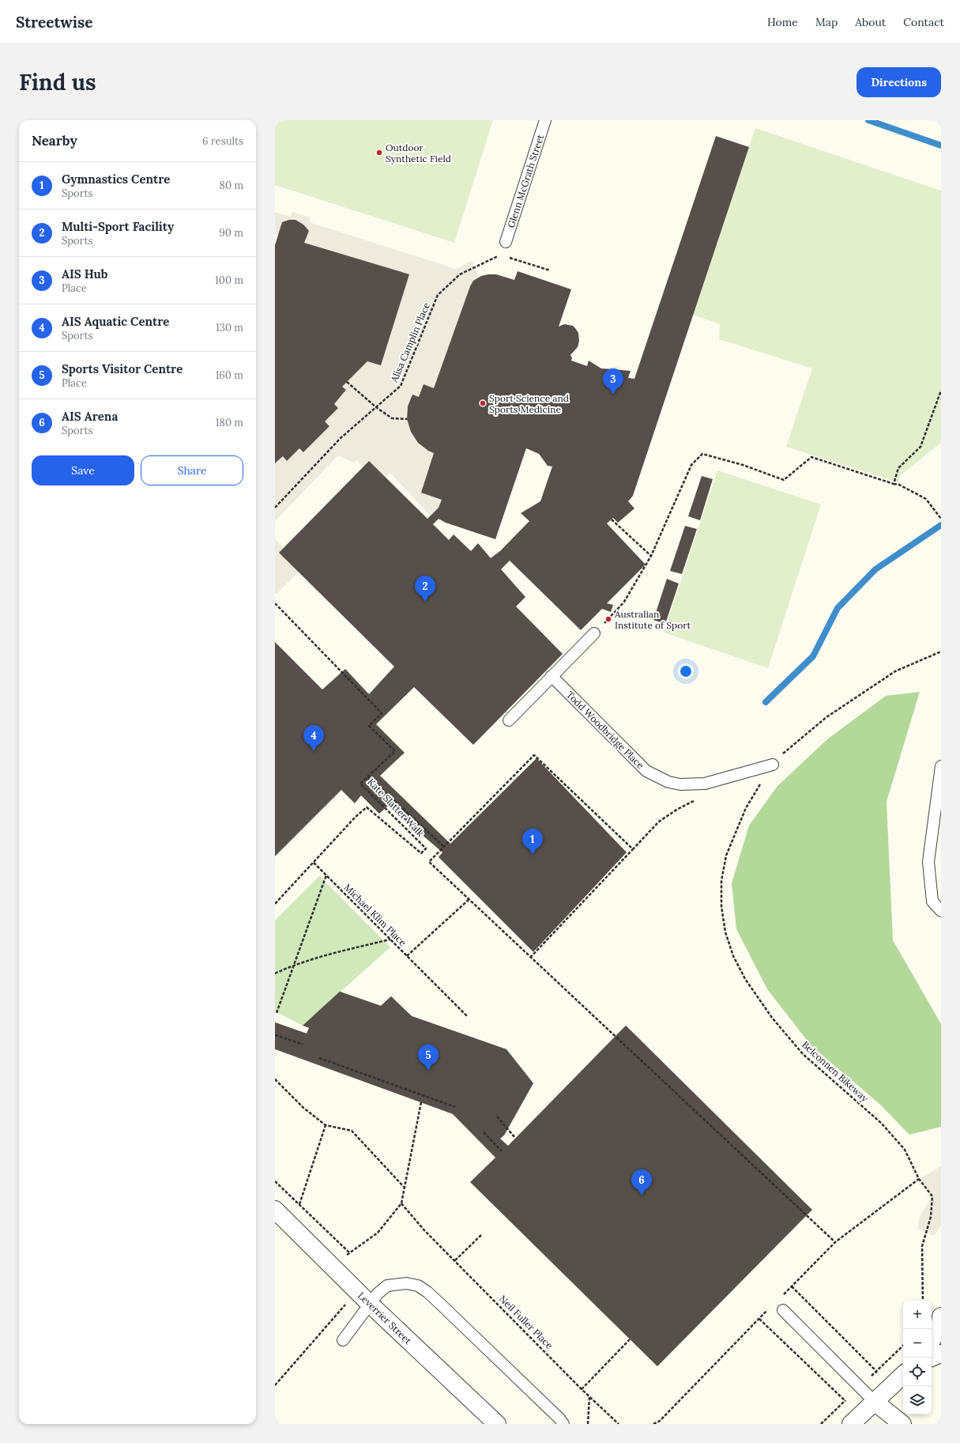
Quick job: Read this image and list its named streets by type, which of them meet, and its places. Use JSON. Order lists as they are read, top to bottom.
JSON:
{
  "streets": {
    "street": ["Leverrier Street"],
    "lane": ["Glenn McGrath Street", "Todd Woodbridge Place"],
    "path": [
      "Alisa Camplin Place",
      "Kate Slatter Walk",
      "Michael Klim Place",
      "Belconnen Bikeway",
      "Neil Fuller Place"
    ]
  },
  "crossings": [
    ["Todd Woodbridge Place", "Belconnen Bikeway"],
    ["Kate Slatter Walk", "Michael Klim Place"]
  ],
  "places": ["Outdoor Synthetic Field", "Sport Science and Sports Medicine", "Australian Institute of Sport"],
  "page": {
    "header": "Streetwise",
    "nav": [
      "Home",
      "Map",
      "About",
      "Contact"
    ],
    "buttons": [
      "Directions",
      ["Save", "Share"]
    ],
    "title": "Find us",
    "heading": ["Nearby", "6 results"],
    "list": [
      {
        "mark": "1",
        "name": "Gymnastics Centre",
        "note": "Sports",
        "value": "80 m"
      },
      {
        "mark": "2",
        "name": "Multi-Sport Facility",
        "note": "Sports",
        "value": "90 m"
      },
      {
        "mark": "3",
        "name": "AIS Hub",
        "note": "Place",
        "value": "100 m"
      },
      {
        "mark": "4",
        "name": "AIS Aquatic Centre",
        "note": "Sports",
        "value": "130 m"
      },
      {
        "mark": "5",
        "name": "Sports Visitor Centre",
        "note": "Place",
        "value": "160 m"
      },
      {
        "mark": "6",
        "name": "AIS Arena",
        "note": "Sports",
        "value": "180 m"
      }
    ],
    "pins": [
      "3",
      "2",
      "4",
      "1",
      "5",
      "6"
    ],
    "map_buttons": ["+", "−"]
  }
}
